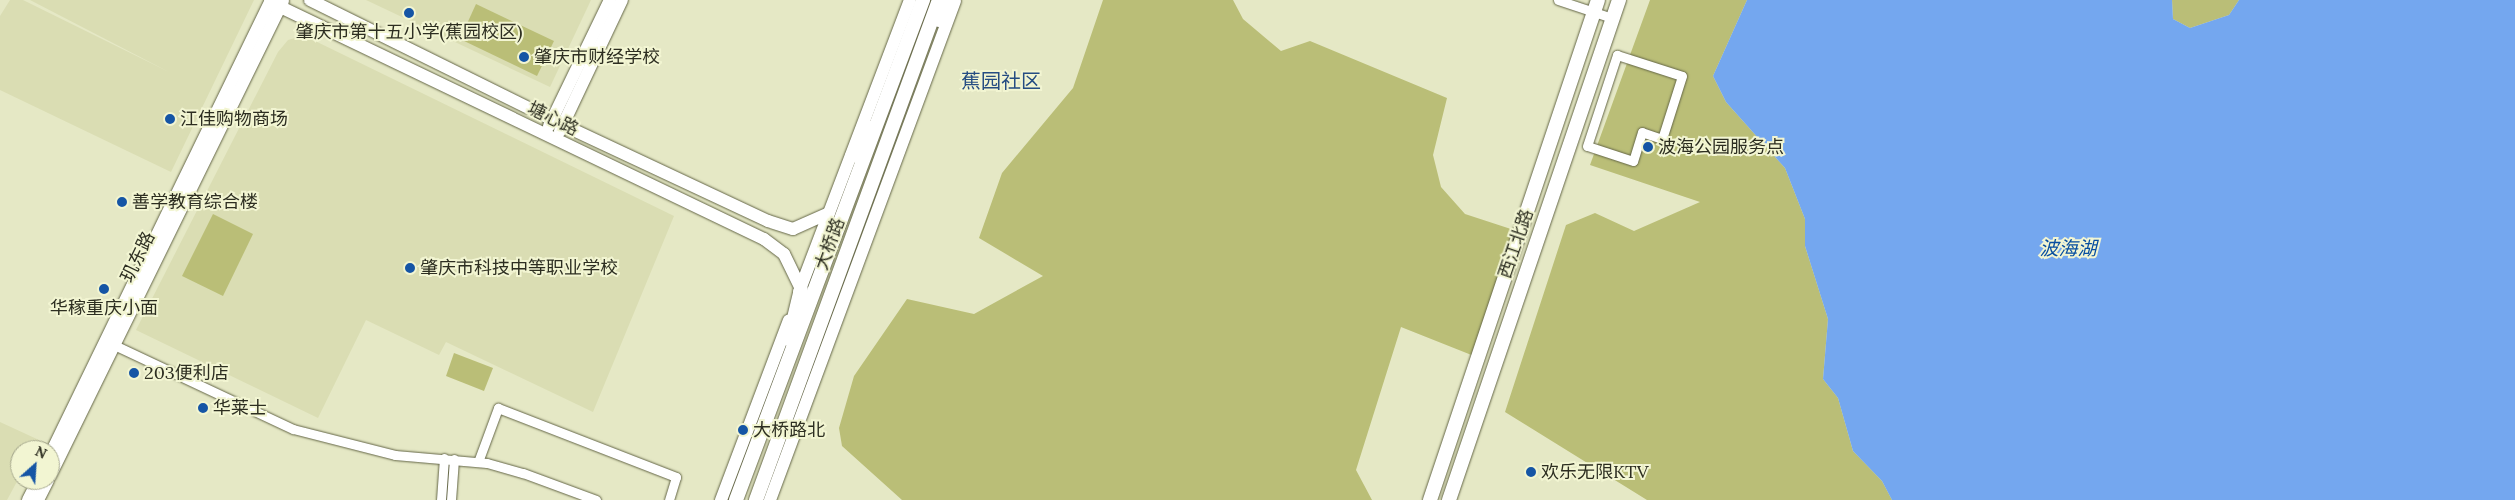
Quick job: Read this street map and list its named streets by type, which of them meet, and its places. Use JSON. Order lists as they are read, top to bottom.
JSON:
{
  "streets": {
    "main road": [
      "塘心路",
      "大桥路",
      "西江北路",
      "玑东路"
    ]
  },
  "crossings": [
    ["塘心路", "玑东路"]
  ],
  "districts": ["蕉园社区"],
  "water": ["波海湖"],
  "places": [
    "肇庆市第十五小学(蕉园校区)",
    "肇庆市财经学校",
    "江佳购物商场",
    "波海公园服务点",
    "善学教育综合楼",
    "肇庆市科技中等职业学校",
    "华稼重庆小面",
    "203便利店",
    "华莱士",
    "大桥路北",
    "欢乐无限KTV"
  ],
  "north": "top right"
}
